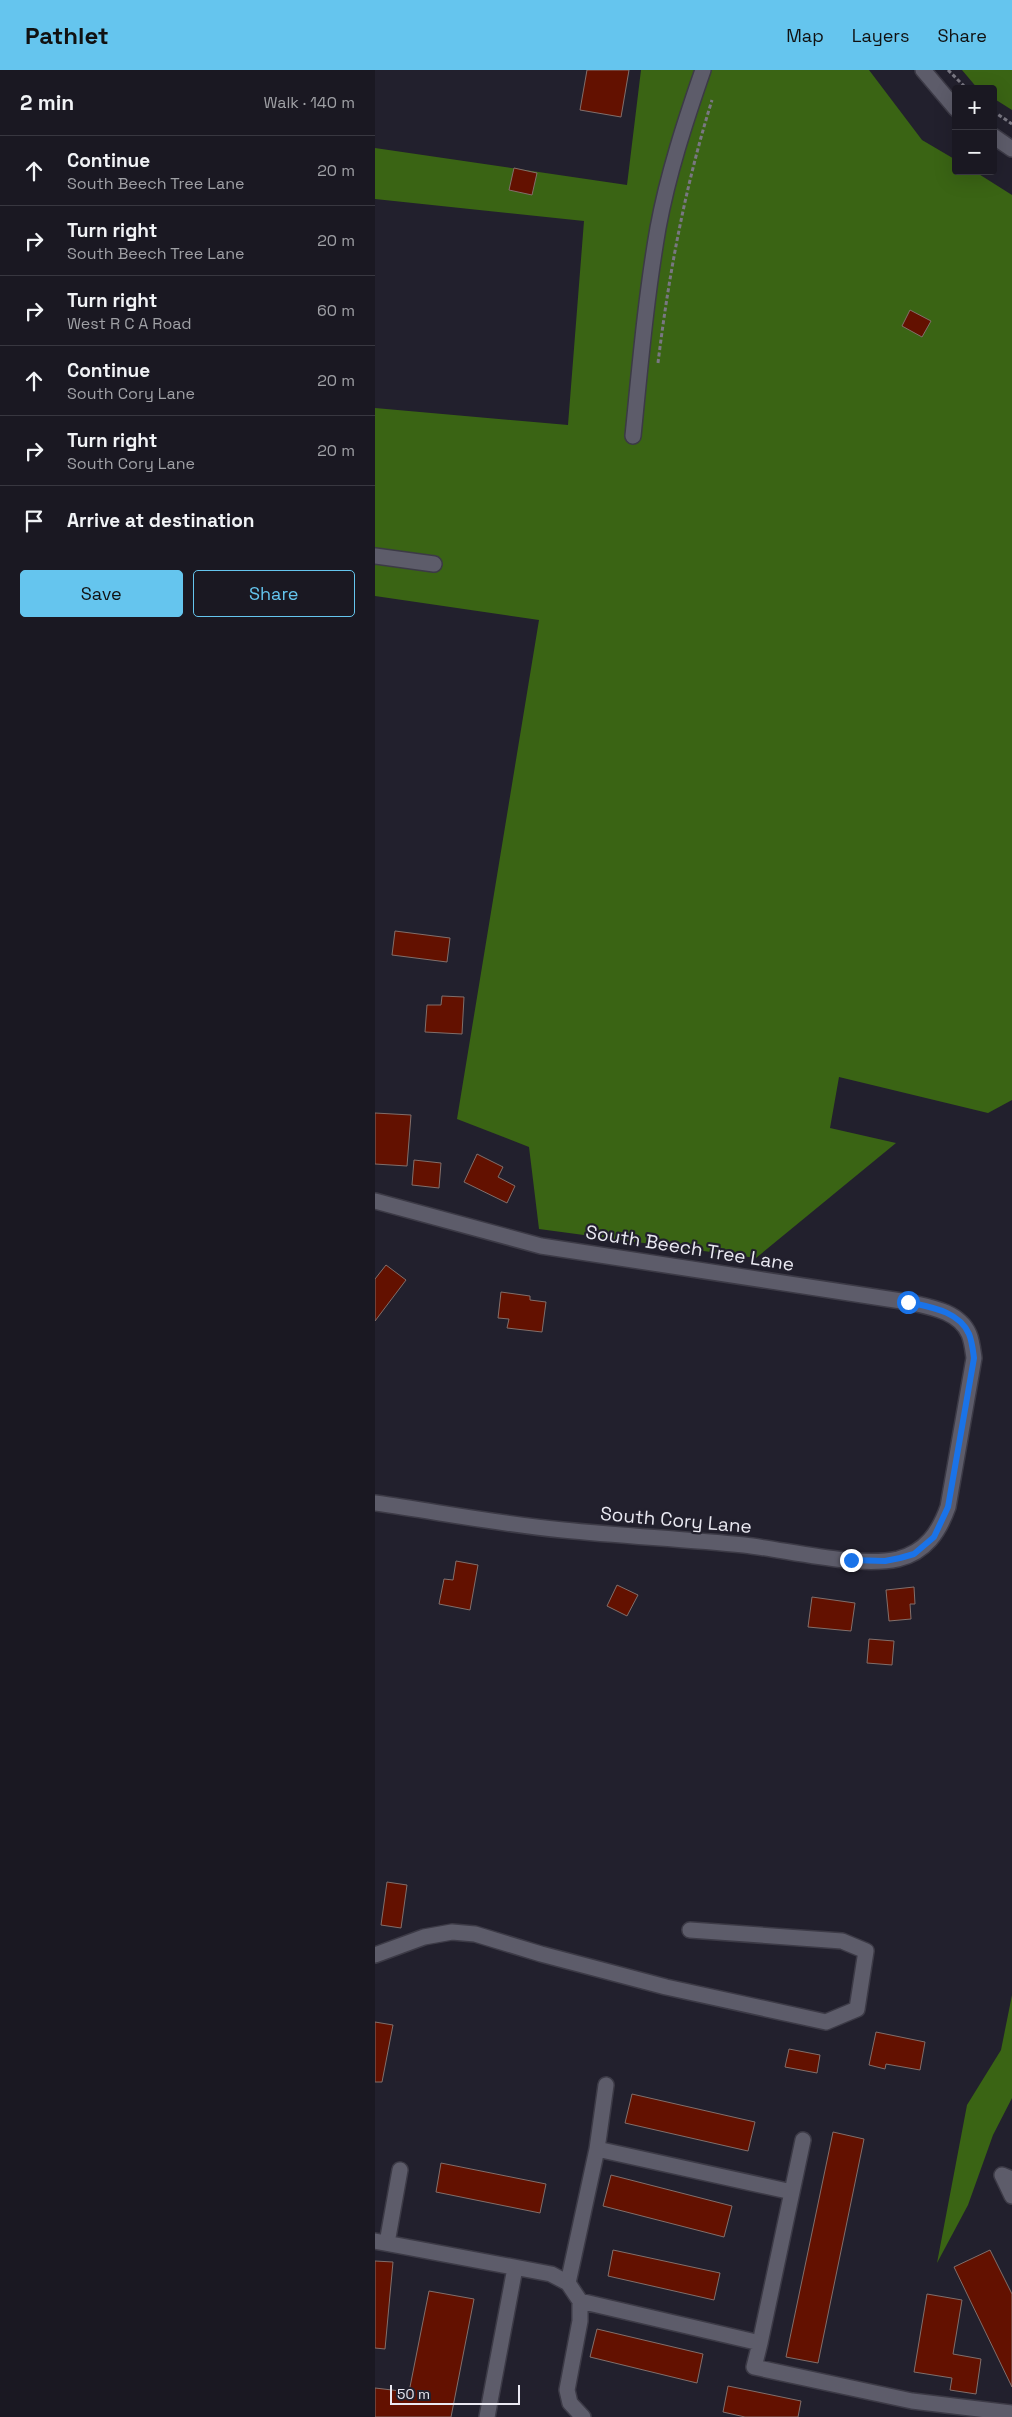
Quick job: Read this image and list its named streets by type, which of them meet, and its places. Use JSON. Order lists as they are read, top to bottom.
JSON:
{
  "streets": {
    "street": ["South Beech Tree Lane", "South Cory Lane"]
  },
  "crossings": [
    ["South Beech Tree Lane", "South Cory Lane"]
  ],
  "scale_bar": "50 m",
  "page": {
    "header": "Pathlet",
    "nav": ["Map", "Layers", "Share"],
    "heading": ["2 min", "Walk · 140 m"],
    "map_buttons": ["+", "−"],
    "list": [
      ["Continue", "South Beech Tree Lane", "20 m"],
      ["Turn right", "South Beech Tree Lane", "20 m"],
      ["Turn right", "West R C A Road", "60 m"],
      ["Continue", "South Cory Lane", "20 m"],
      ["Turn right", "South Cory Lane", "20 m"],
      "Arrive at destination"
    ],
    "buttons": ["Save", "Share"],
    "scale": "50 m"
  }
}
